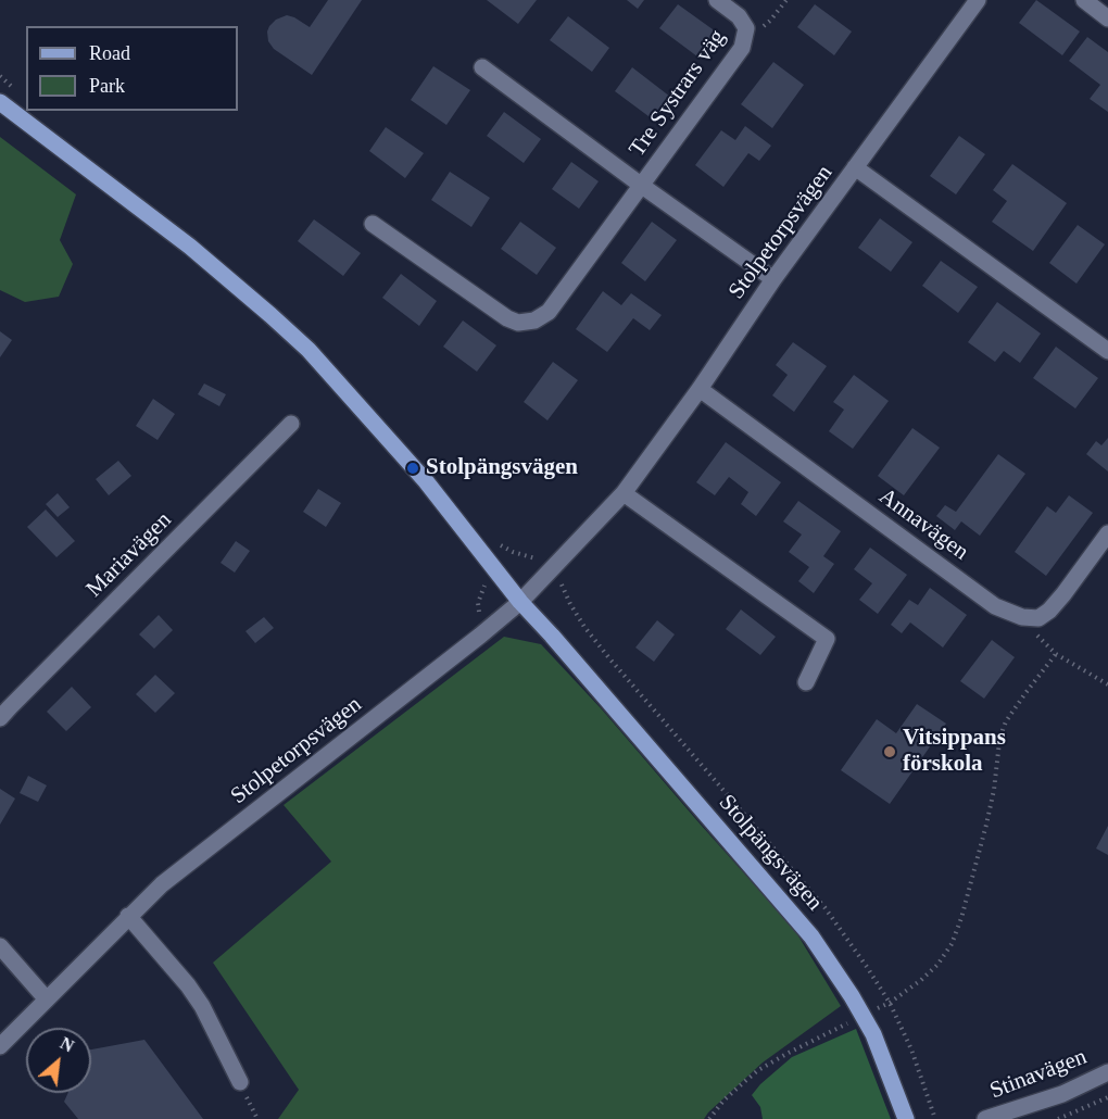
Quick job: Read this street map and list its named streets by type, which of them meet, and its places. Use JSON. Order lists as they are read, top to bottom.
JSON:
{
  "streets": {
    "main road": ["Stolpängsvägen"],
    "street": [
      "Tre Systrars väg",
      "Stolpetorpsvägen",
      "Annavägen",
      "Mariavägen",
      "Stinavägen"
    ]
  },
  "crossings": [
    ["Tre Systrars väg", "Stolpetorpsvägen"],
    ["Stolpetorpsvägen", "Annavägen"],
    ["Stolpetorpsvägen", "Stolpängsvägen"]
  ],
  "places": ["Stolpängsvägen", "Vitsippans förskola"],
  "legend": ["Road", "Park"],
  "north": "top right"
}
